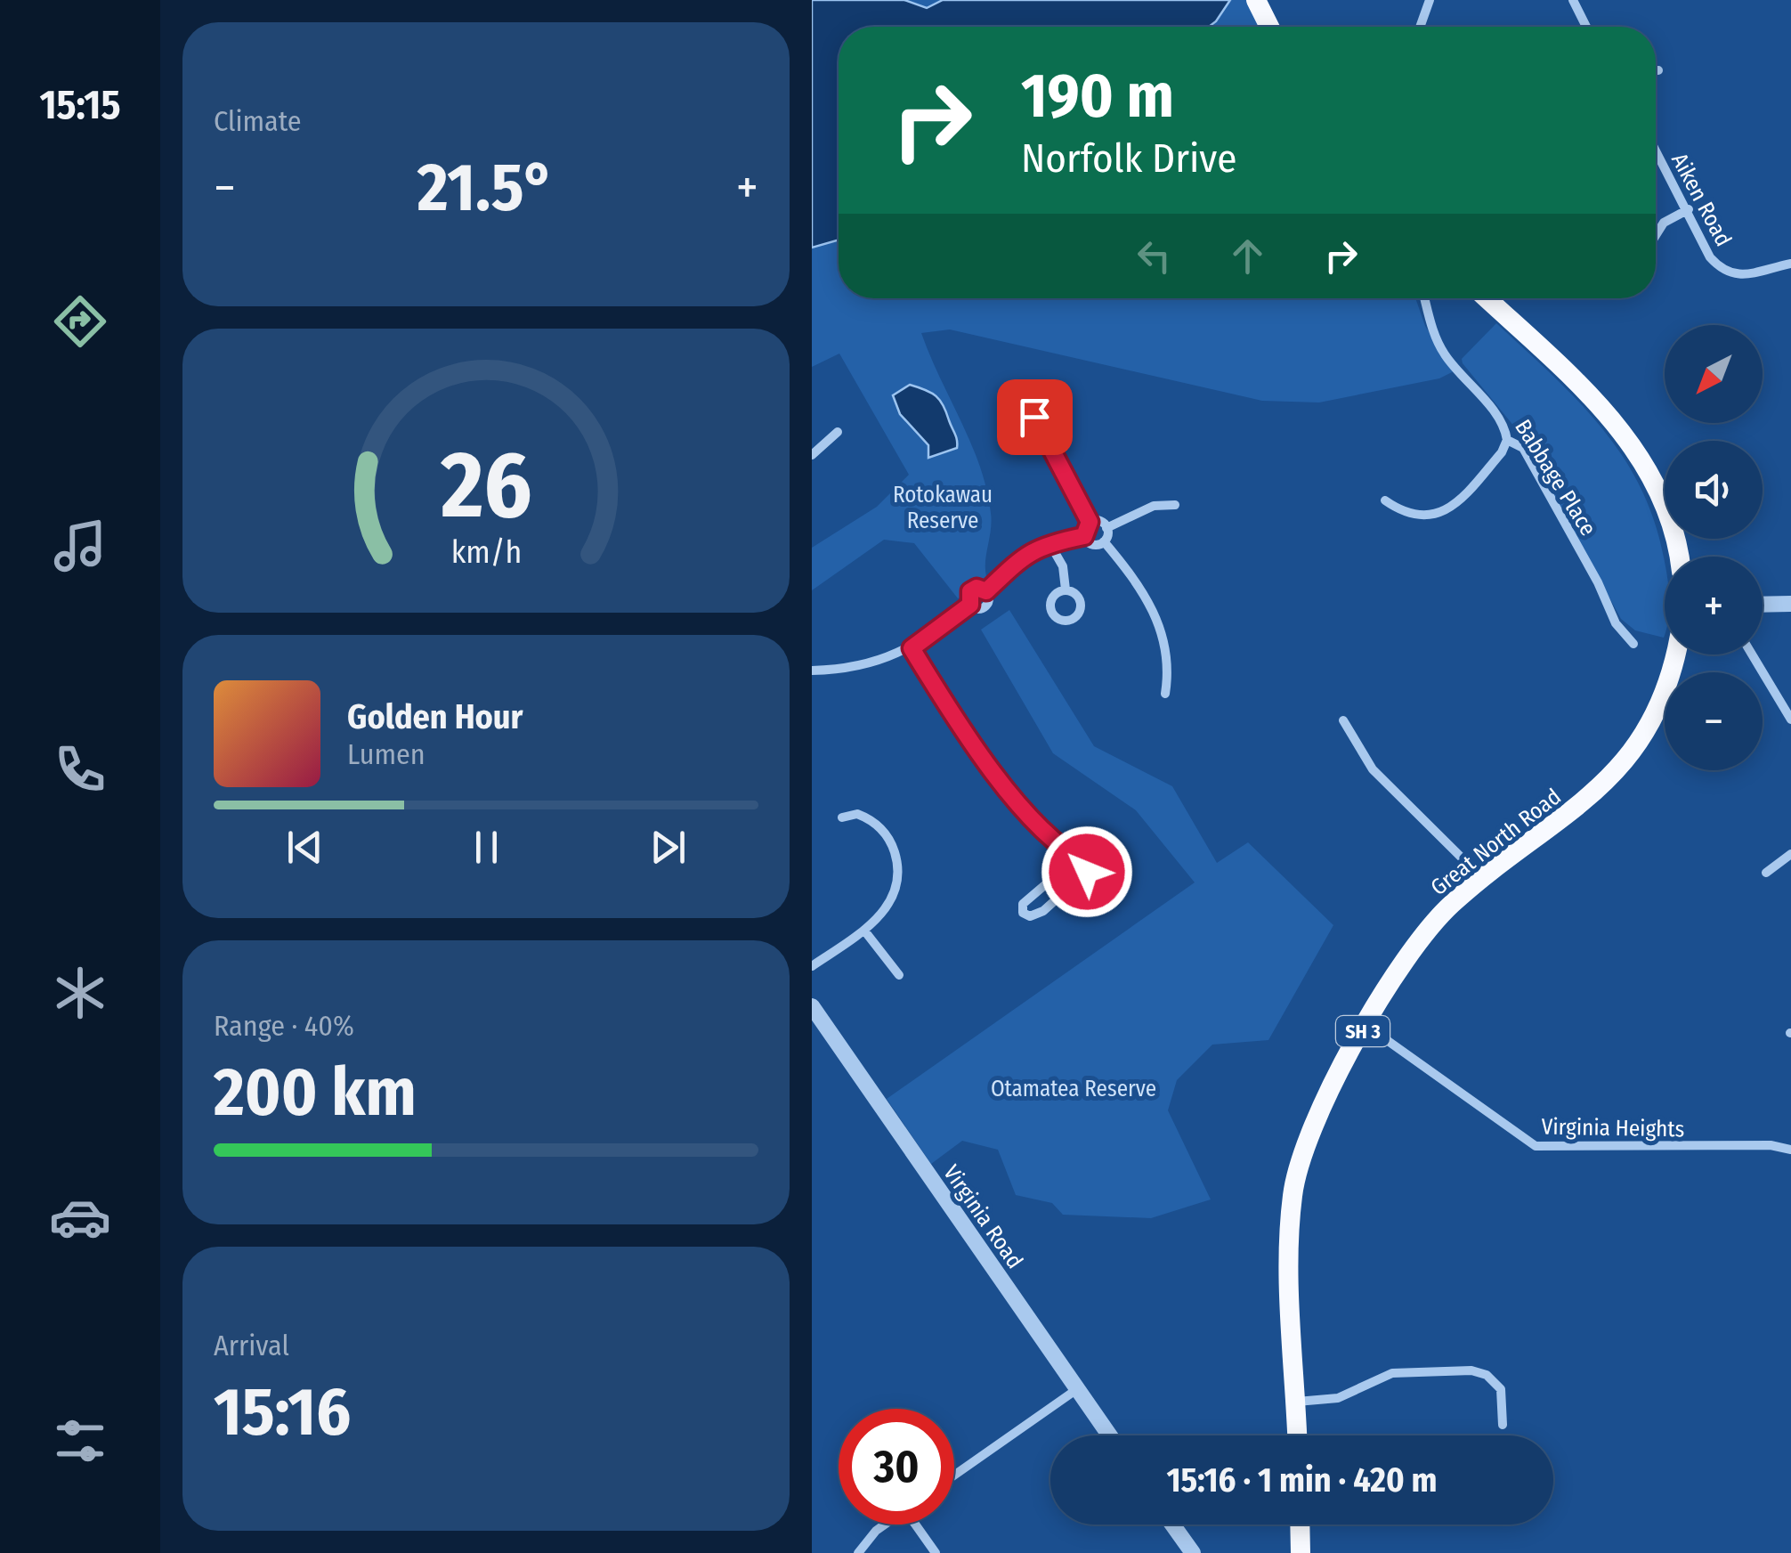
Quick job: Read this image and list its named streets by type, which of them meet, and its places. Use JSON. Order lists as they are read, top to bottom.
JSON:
{
  "streets": {
    "highway": ["Great North Road", "SH 3"],
    "street": [
      "Aiken Road",
      "Babbage Place",
      "Virginia Heights",
      "Virginia Road"
    ]
  },
  "crossings": [
    ["Great North Road", "Virginia Heights"]
  ],
  "parks": ["Rotokawau Reserve", "Otamatea Reserve"],
  "north": "bottom left",
  "page": {
    "tabs": "15:15",
    "tile": [
      "Climate",
      ["Range · 40%", "200 km"],
      ["Arrival", "15:16"]
    ],
    "turn": ["190 m", "Norfolk Drive"],
    "heat": ["−", "21.5°", "+"],
    "map_buttons": ["+", "−"],
    "song": ["Golden Hour", "Lumen"],
    "limit": "30",
    "trip": "15:16 · 1 min · 420 m",
    "gauge": ["26", "km/h"]
  }
}
